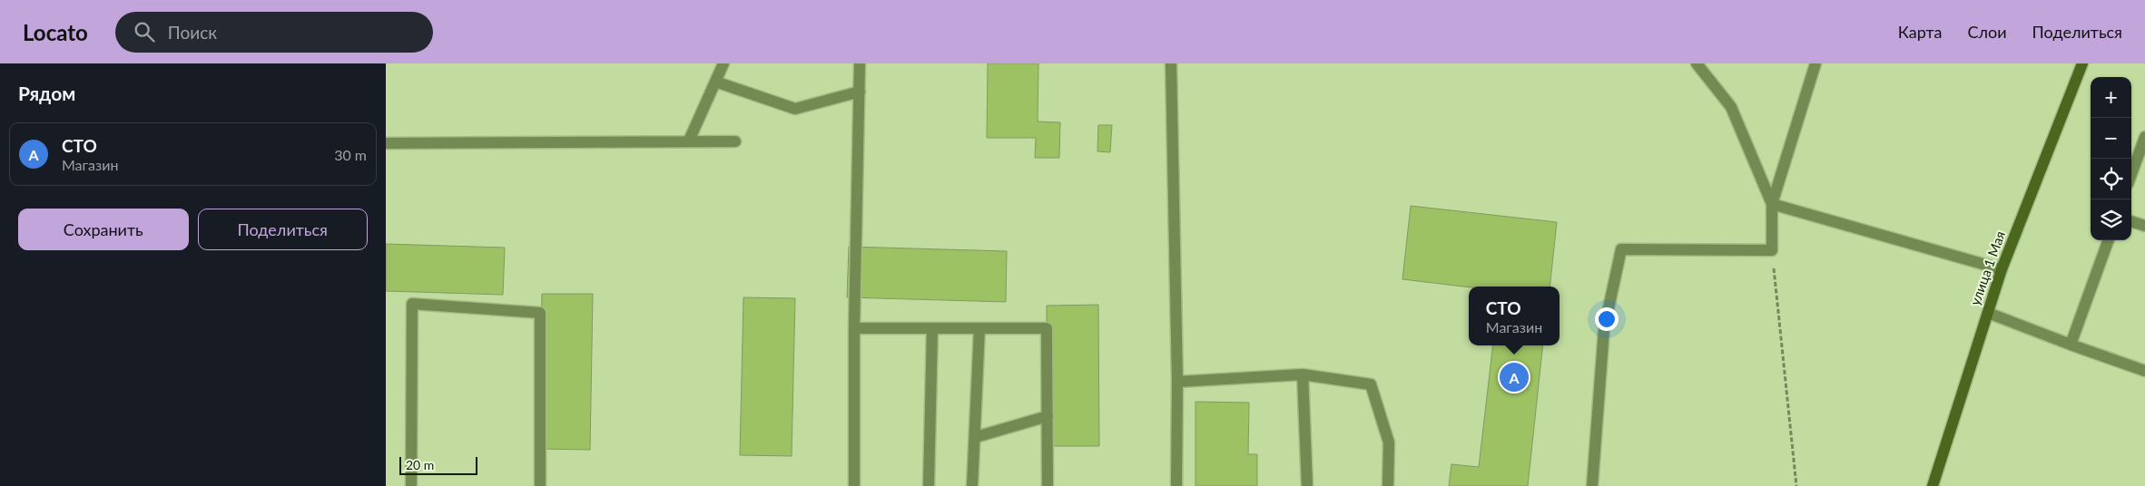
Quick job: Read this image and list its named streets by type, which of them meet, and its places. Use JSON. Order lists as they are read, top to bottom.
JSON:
{
  "streets": {
    "street": ["улица 1 Мая"]
  },
  "scale_bar": "20 m",
  "page": {
    "header": "Locato",
    "search": "Поиск",
    "nav": ["Карта", "Слои", "Поделиться"],
    "heading": "Рядом",
    "map_buttons": ["+", "−"],
    "list": [
      {
        "mark": "A",
        "name": "СТО",
        "note": "Магазин",
        "value": "30 m"
      }
    ],
    "buttons": ["Сохранить", "Поделиться"],
    "popup": ["СТО", "Магазин"],
    "pins": "A",
    "scale": "20 m"
  }
}
